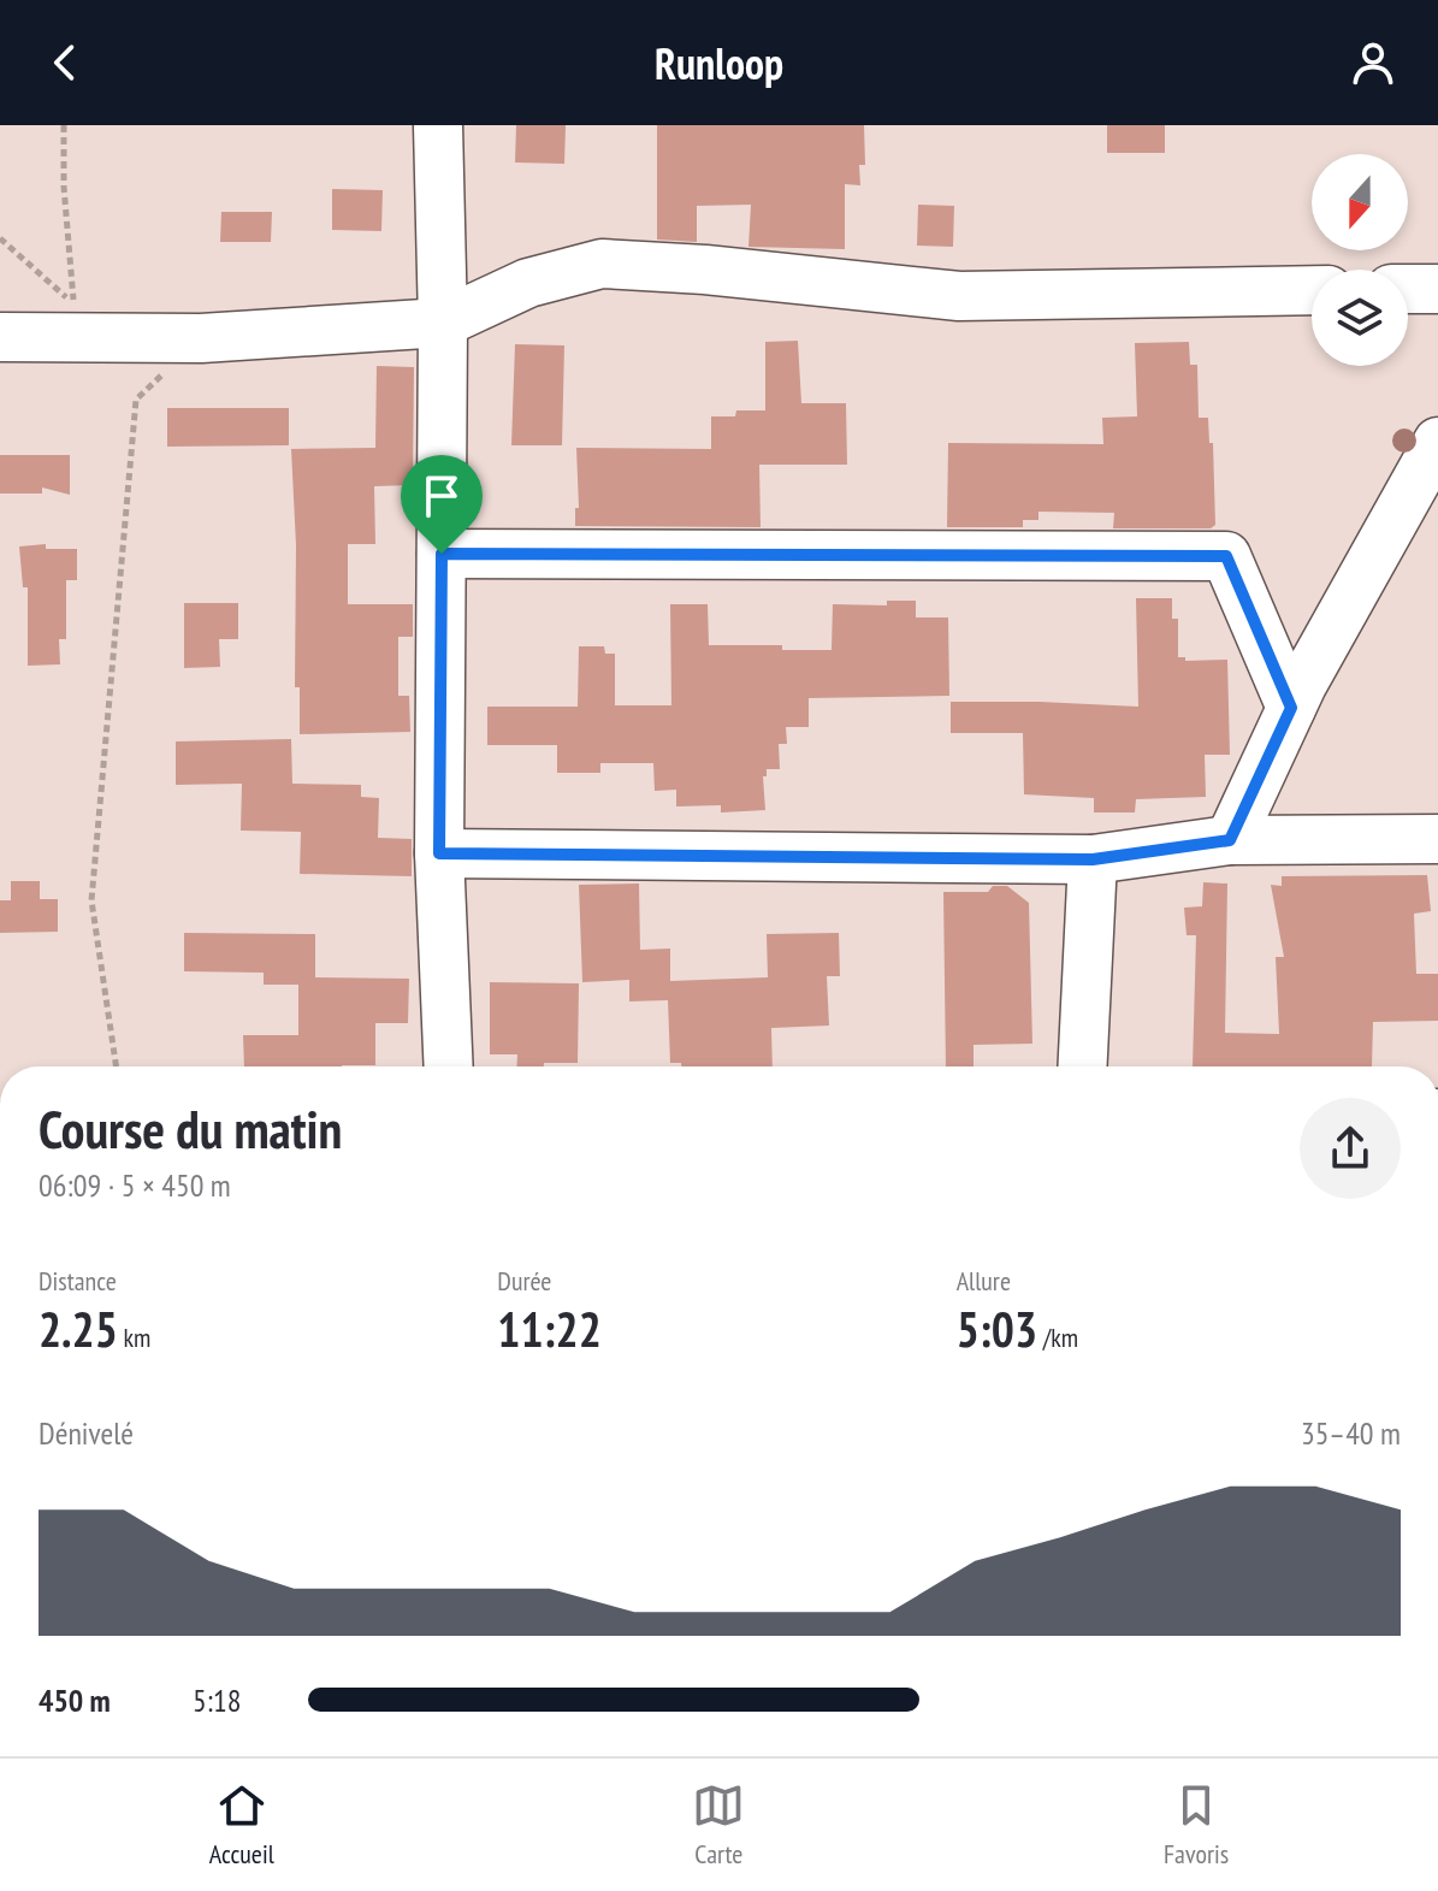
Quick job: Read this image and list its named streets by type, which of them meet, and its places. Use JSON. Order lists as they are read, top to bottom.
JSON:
{
  "north": "bottom",
  "page": {
    "header": "Runloop",
    "heading": ["Course du matin", "06:09 · 5 × 450 m"],
    "stats": [
      ["Distance", "2.25 km"],
      ["Durée", "11:22"],
      ["Allure", "5:03 /km"]
    ],
    "chart": ["Dénivelé", "35–40 m"],
    "list": [
      {
        "name": "450 m",
        "note": "5:18"
      }
    ],
    "tabs": ["Accueil", "Carte", "Favoris"]
  }
}
